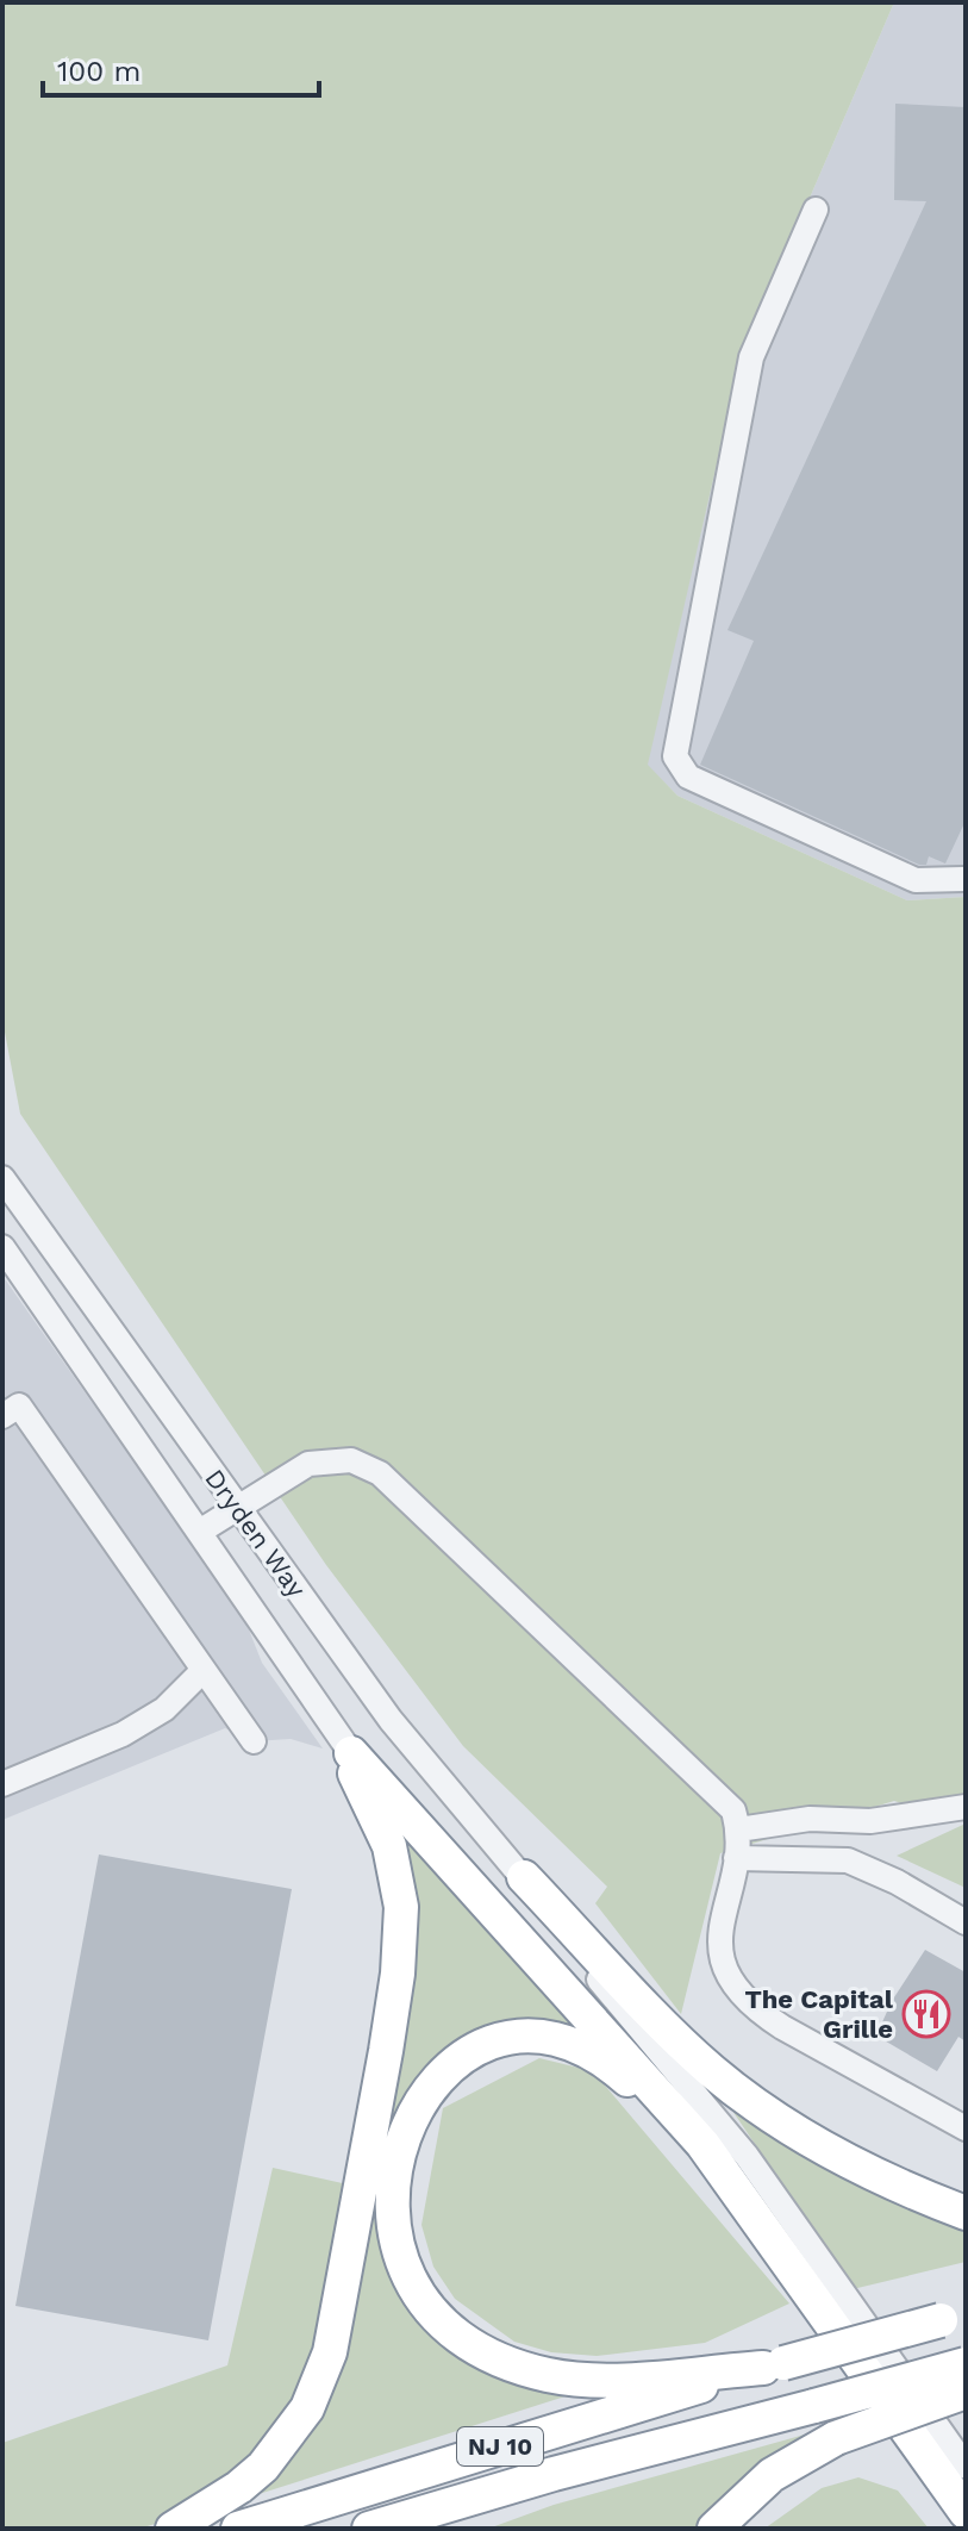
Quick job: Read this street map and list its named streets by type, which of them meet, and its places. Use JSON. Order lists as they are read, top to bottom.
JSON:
{
  "streets": {
    "highway": ["NJ 10"],
    "street": ["Dryden Way"]
  },
  "places": {
    "restaurant": ["The Capital Grille"]
  },
  "scale_bar": "100 m"
}
